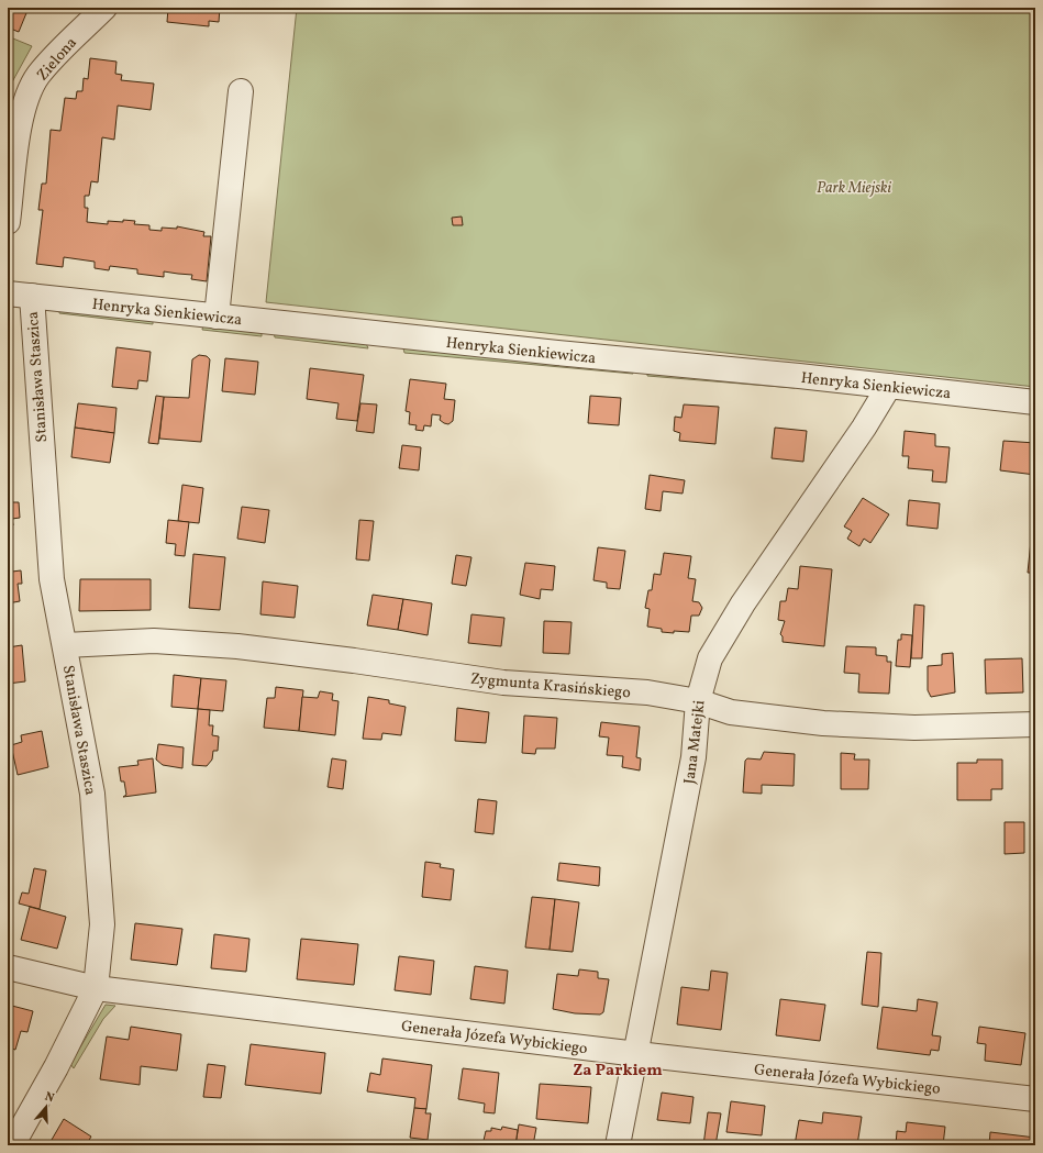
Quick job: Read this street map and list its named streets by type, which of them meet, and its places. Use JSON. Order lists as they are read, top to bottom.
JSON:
{
  "streets": {
    "street": [
      "Zielona",
      "Henryka Sienkiewicza",
      "Stanisława Staszica",
      "Zygmunta Krasińskiego",
      "Jana Matejki",
      "Generała Józefa Wybickiego"
    ]
  },
  "crossings": [
    ["Henryka Sienkiewicza", "Stanisława Staszica"],
    ["Henryka Sienkiewicza", "Jana Matejki"],
    ["Stanisława Staszica", "Zygmunta Krasińskiego"],
    ["Stanisława Staszica", "Generała Józefa Wybickiego"],
    ["Zygmunta Krasińskiego", "Jana Matejki"],
    ["Jana Matejki", "Generała Józefa Wybickiego"]
  ],
  "districts": ["Za Parkiem"],
  "parks": ["Park Miejski"],
  "north": "top"
}
